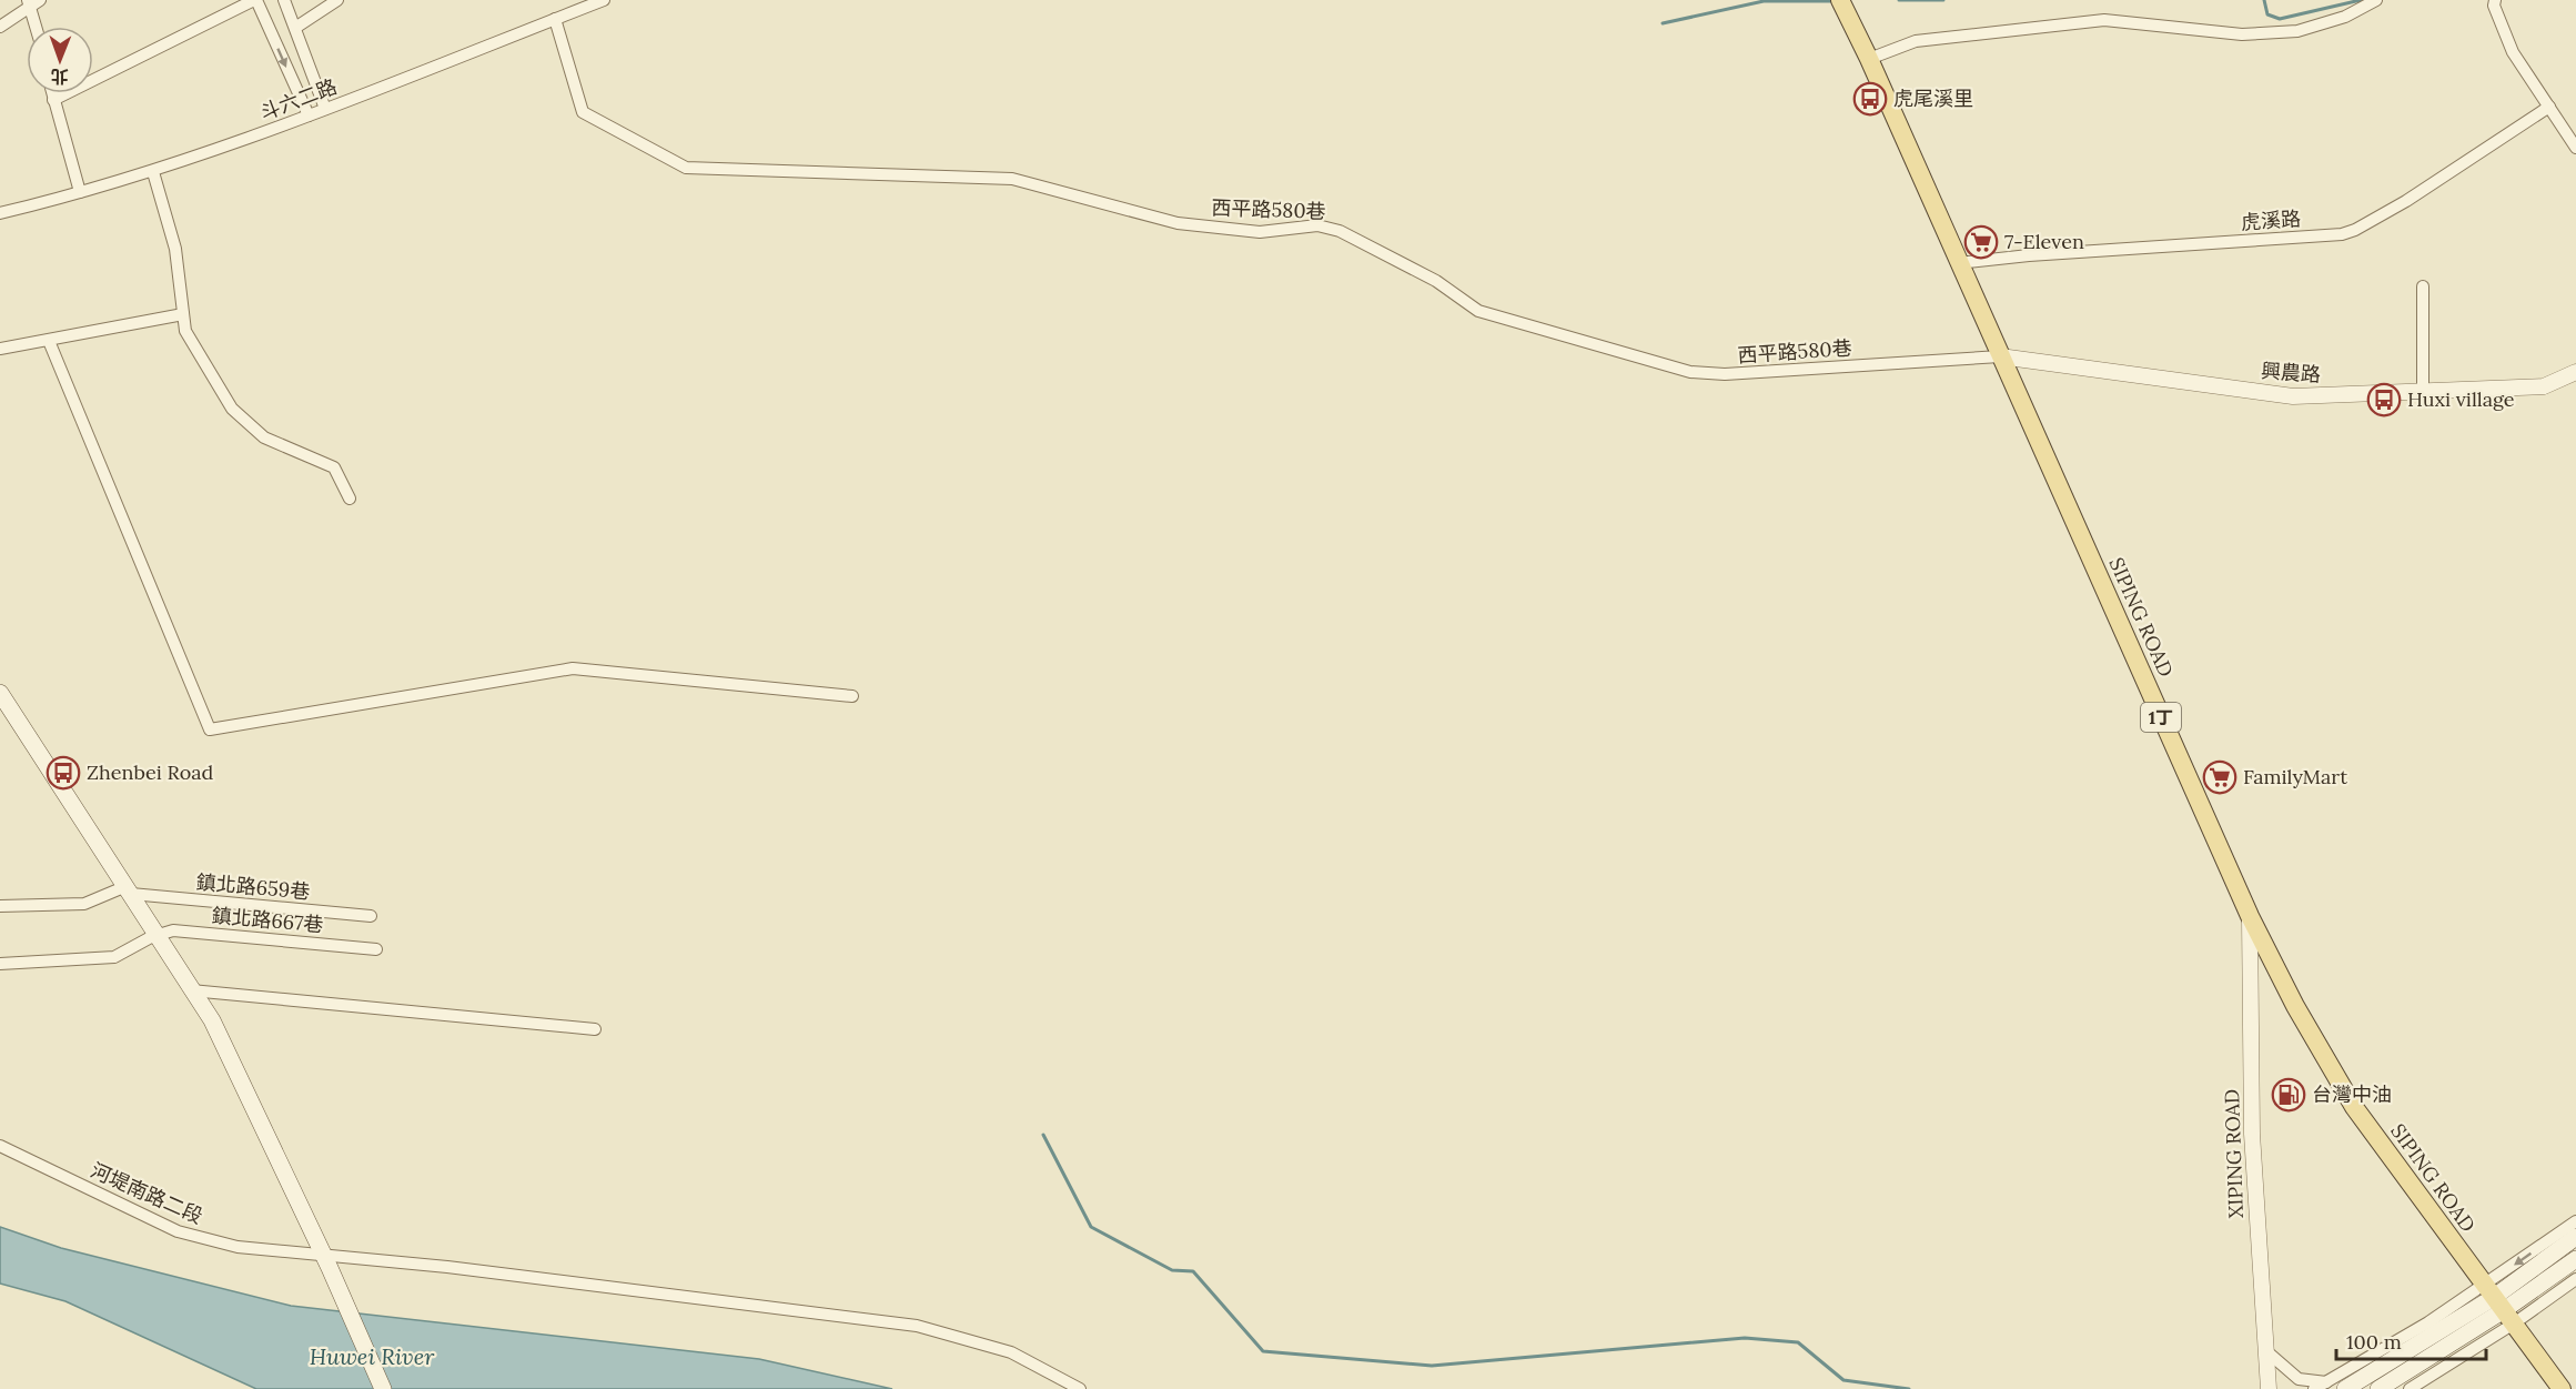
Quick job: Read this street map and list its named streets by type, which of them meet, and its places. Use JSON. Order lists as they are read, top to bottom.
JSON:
{
  "streets": {
    "main road": ["SIPING ROAD", "1丁"],
    "street": [
      "斗六二路",
      "西平路580巷",
      "虎溪路",
      "興農路",
      "鎮北路659巷",
      "鎮北路667巷",
      "XIPING ROAD",
      "河堤南路二段"
    ]
  },
  "crossings": [
    ["斗六二路", "西平路580巷"],
    ["西平路580巷", "興農路"],
    ["西平路580巷", "SIPING ROAD"],
    ["虎溪路", "SIPING ROAD"],
    ["興農路", "SIPING ROAD"],
    ["SIPING ROAD", "XIPING ROAD"]
  ],
  "water": ["Huwei River"],
  "places": {
    "bus stop": ["虎尾溪里", "Huxi village", "Zhenbei Road"],
    "supermarket": ["7-Eleven", "FamilyMart"],
    "fuel station": ["台灣中油"]
  },
  "scale_bar": "100 m",
  "north": "bottom"
}
